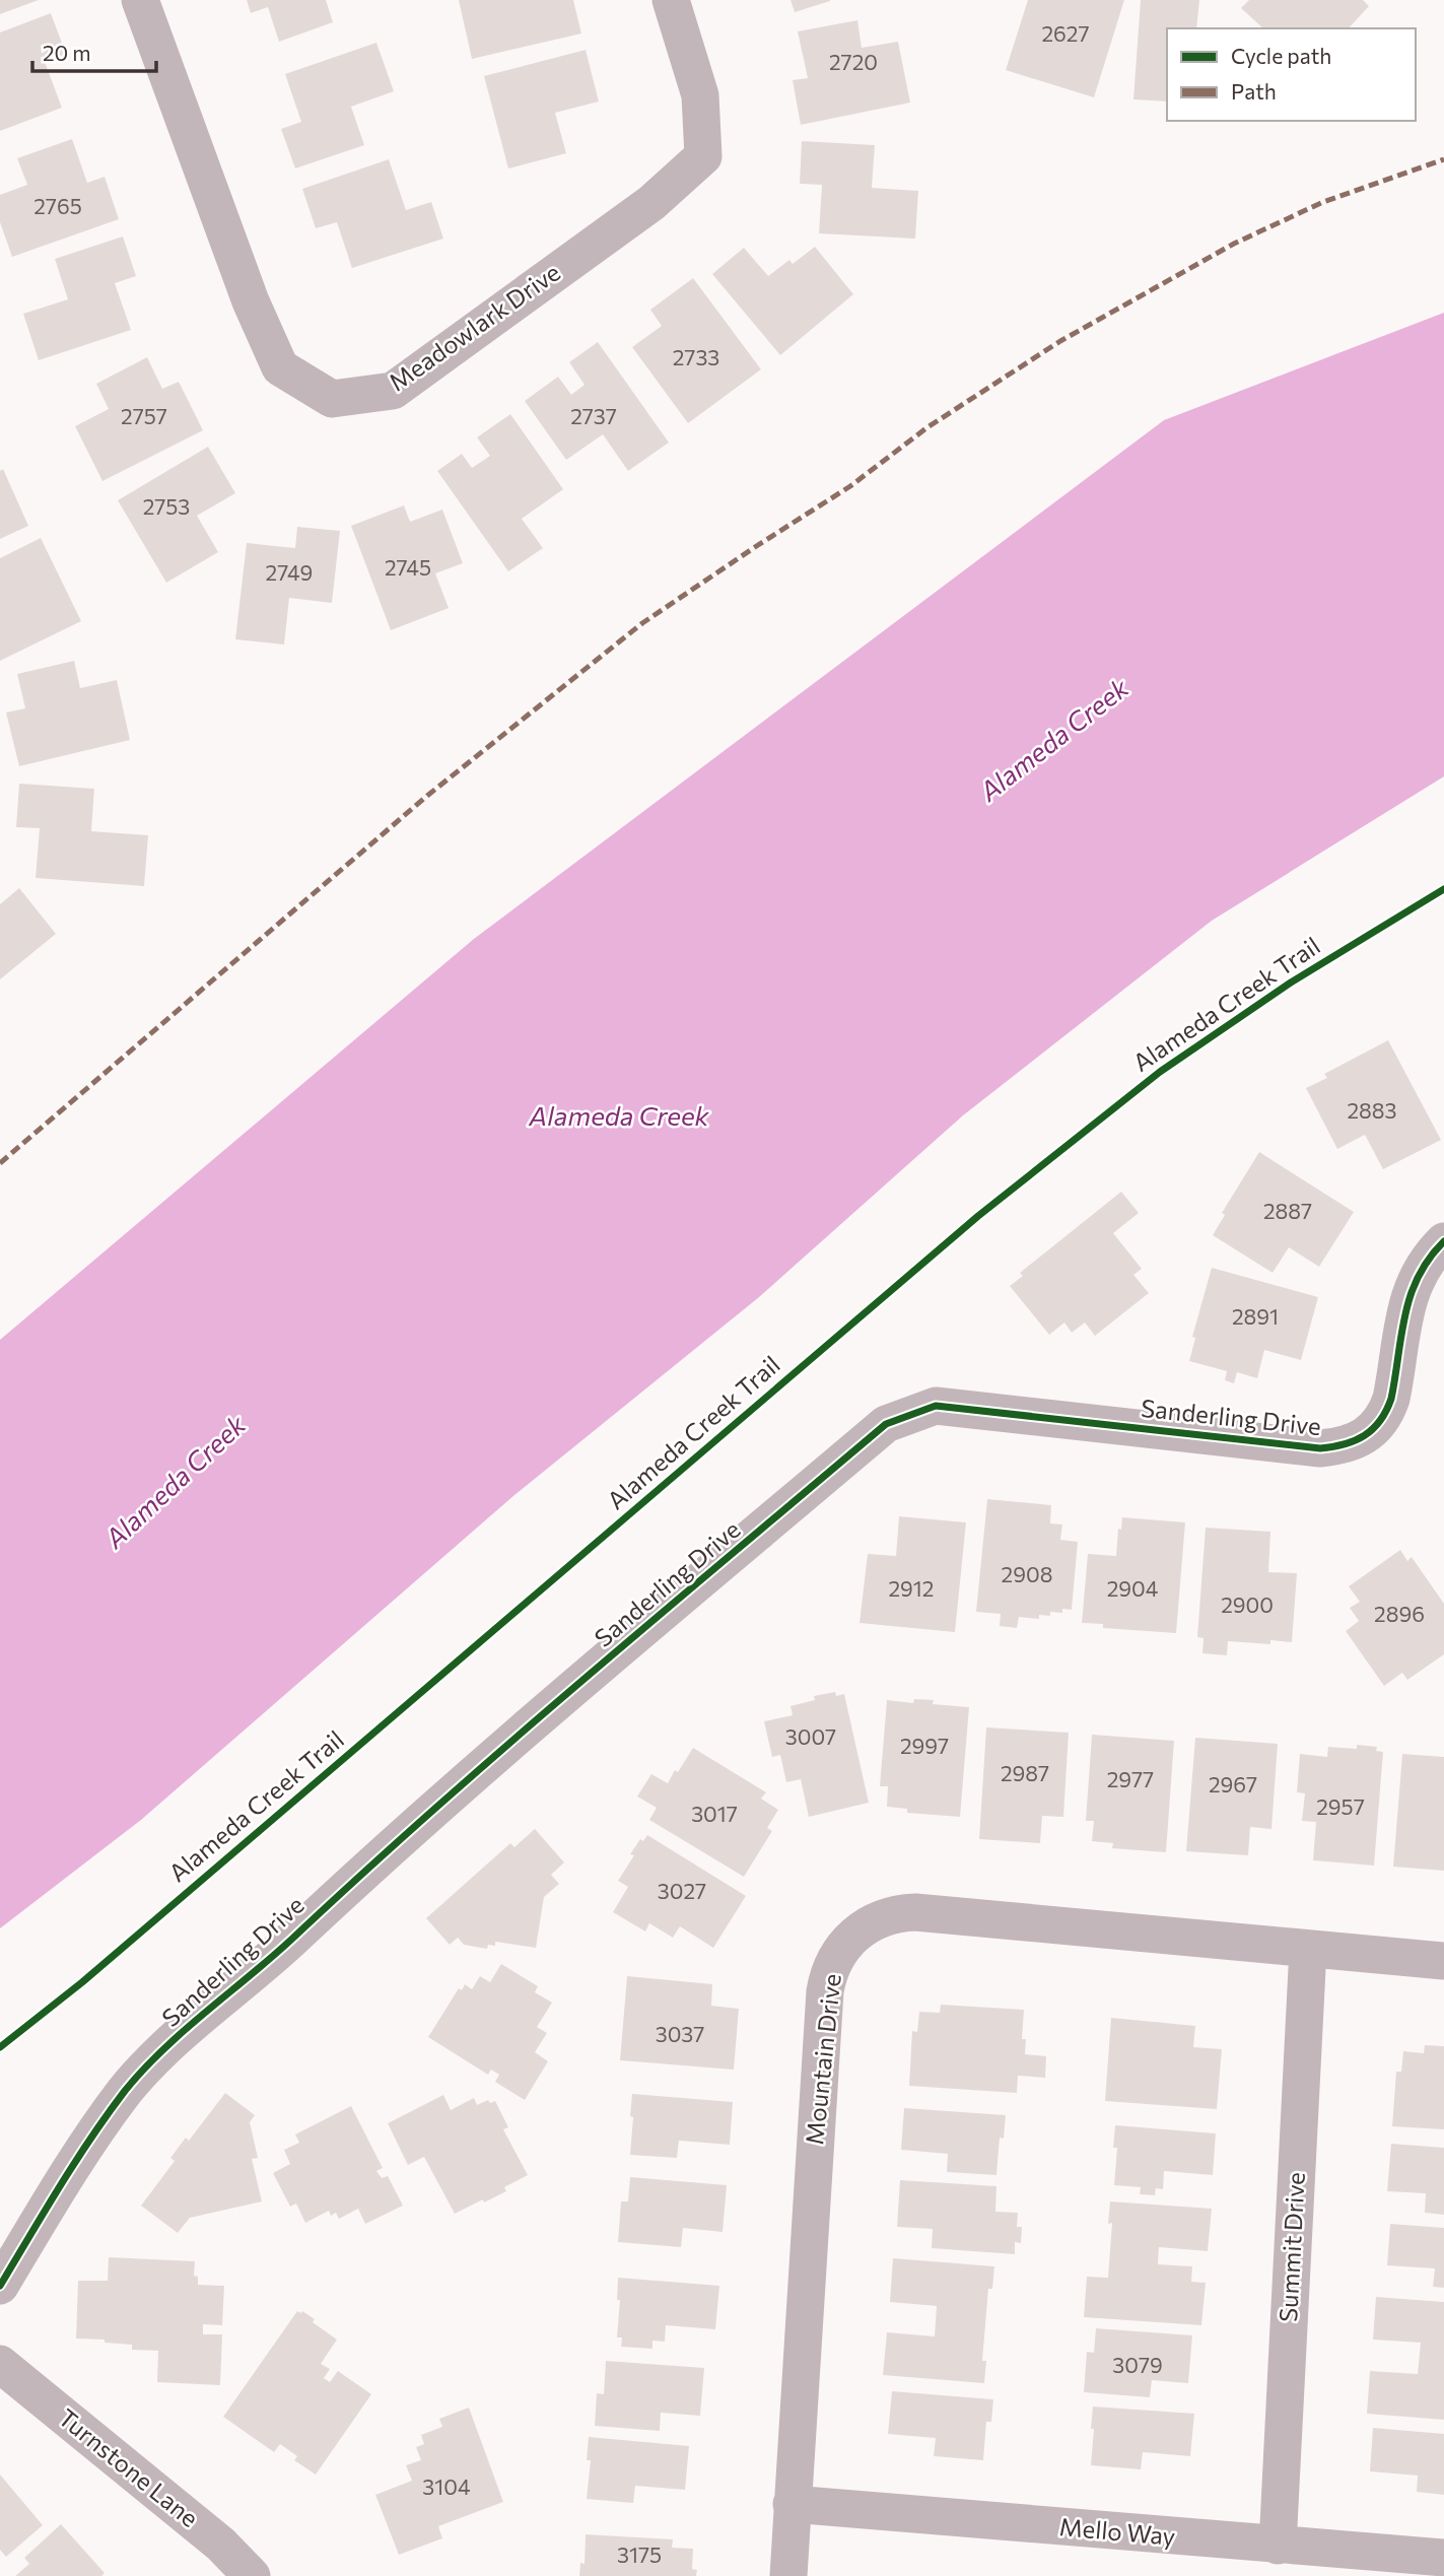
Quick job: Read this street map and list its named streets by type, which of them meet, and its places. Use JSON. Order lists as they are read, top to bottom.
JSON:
{
  "streets": {
    "street": [
      "Meadowlark Drive",
      "Sanderling Drive",
      "Mountain Drive",
      "Summit Drive",
      "Turnstone Lane",
      "Mello Way"
    ],
    "cycle path": ["Alameda Creek Trail"]
  },
  "crossings": [
    ["Mountain Drive", "Summit Drive"],
    ["Mountain Drive", "Mello Way"],
    ["Summit Drive", "Mello Way"]
  ],
  "water": ["Alameda Creek"],
  "house_numbers": [
    "2627",
    "2720",
    "2765",
    "2733",
    "2757",
    "2737",
    "2753",
    "2745",
    "2749",
    "2883",
    "2887",
    "2891",
    "2908",
    "2912",
    "2904",
    "2900",
    "2896",
    "3007",
    "2997",
    "2987",
    "2977",
    "2967",
    "2957",
    "3017",
    "3027",
    "3037",
    "3079",
    "3104",
    "3175"
  ],
  "legend": ["Cycle path", "Path"],
  "scale_bar": "20 m"
}
